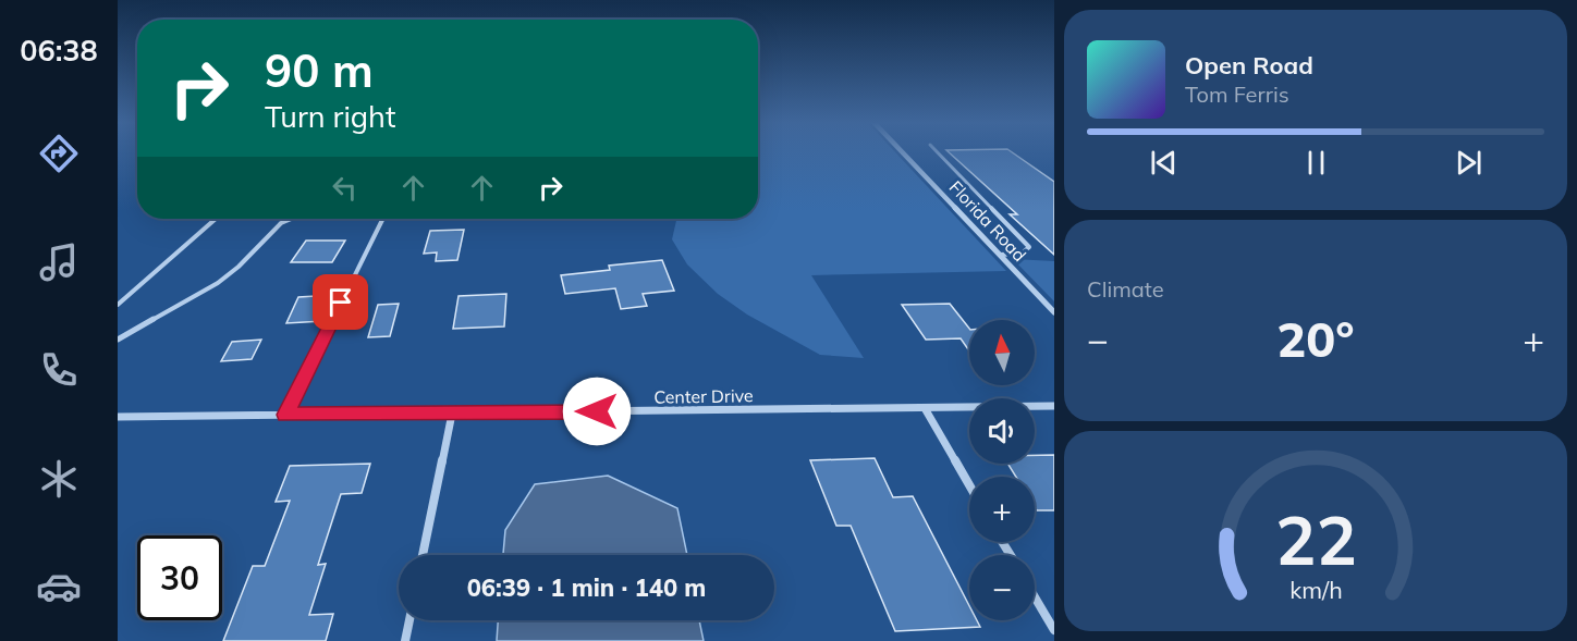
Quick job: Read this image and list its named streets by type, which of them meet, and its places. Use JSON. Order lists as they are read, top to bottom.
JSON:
{
  "streets": {
    "street": ["Florida Road", "Center Drive"]
  },
  "north": "top",
  "page": {
    "tabs": "06:38",
    "turn": ["90 m", "Turn right"],
    "song": ["Open Road", "Tom Ferris"],
    "tile": "Climate",
    "heat": ["−", "20°", "+"],
    "map_buttons": ["+", "−"],
    "limit": "30",
    "trip": "06:39 · 1 min · 140 m",
    "gauge": ["22", "km/h"]
  }
}
